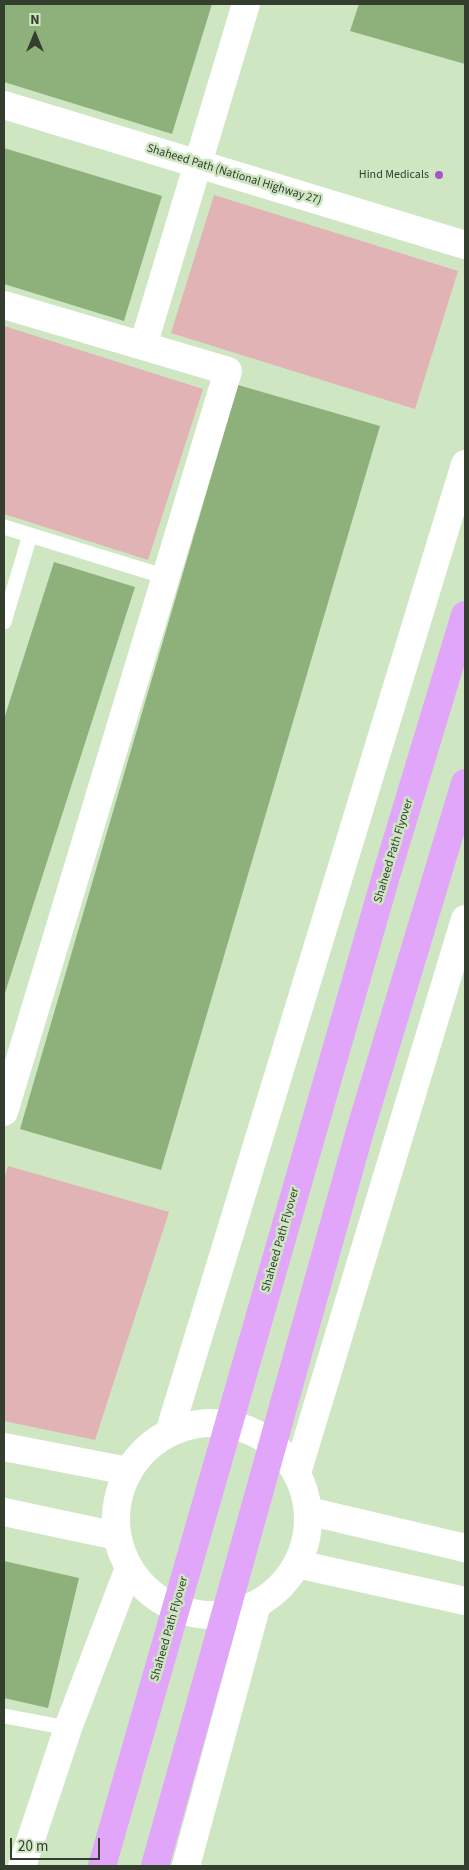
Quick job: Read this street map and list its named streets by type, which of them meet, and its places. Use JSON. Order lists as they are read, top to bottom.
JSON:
{
  "streets": {
    "highway": ["Shaheed Path Flyover"],
    "street": ["Shaheed Path (National Highway 27)"]
  },
  "places": ["Hind Medicals"],
  "scale_bar": "20 m",
  "north": "top"
}
